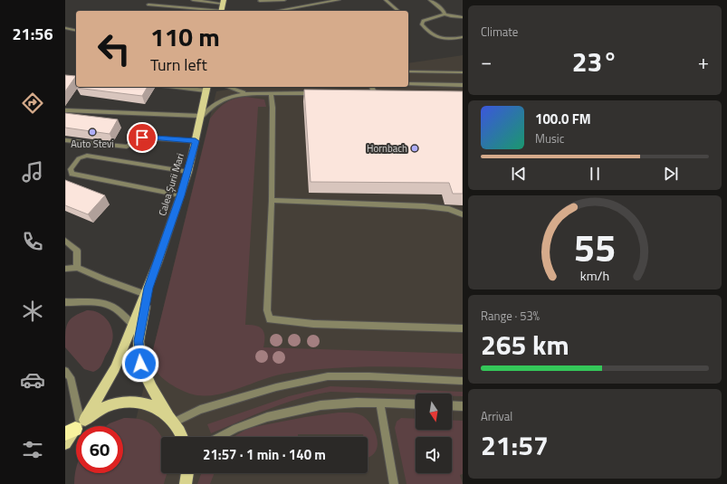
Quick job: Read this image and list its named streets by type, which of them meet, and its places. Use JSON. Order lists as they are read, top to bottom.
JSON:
{
  "streets": {
    "main road": ["Calea Șurii Mari"]
  },
  "places": ["Auto Stevi", "Hornbach"],
  "north": "bottom",
  "page": {
    "tabs": "21:56",
    "tile": [
      "Climate",
      ["Range · 53%", "265 km"],
      ["Arrival", "21:57"]
    ],
    "turn": ["110 m", "Turn left"],
    "heat": ["−", "23°", "+"],
    "song": ["100.0 FM", "Music"],
    "limit": "60",
    "trip": "21:57 · 1 min · 140 m",
    "gauge": ["55", "km/h"]
  }
}
